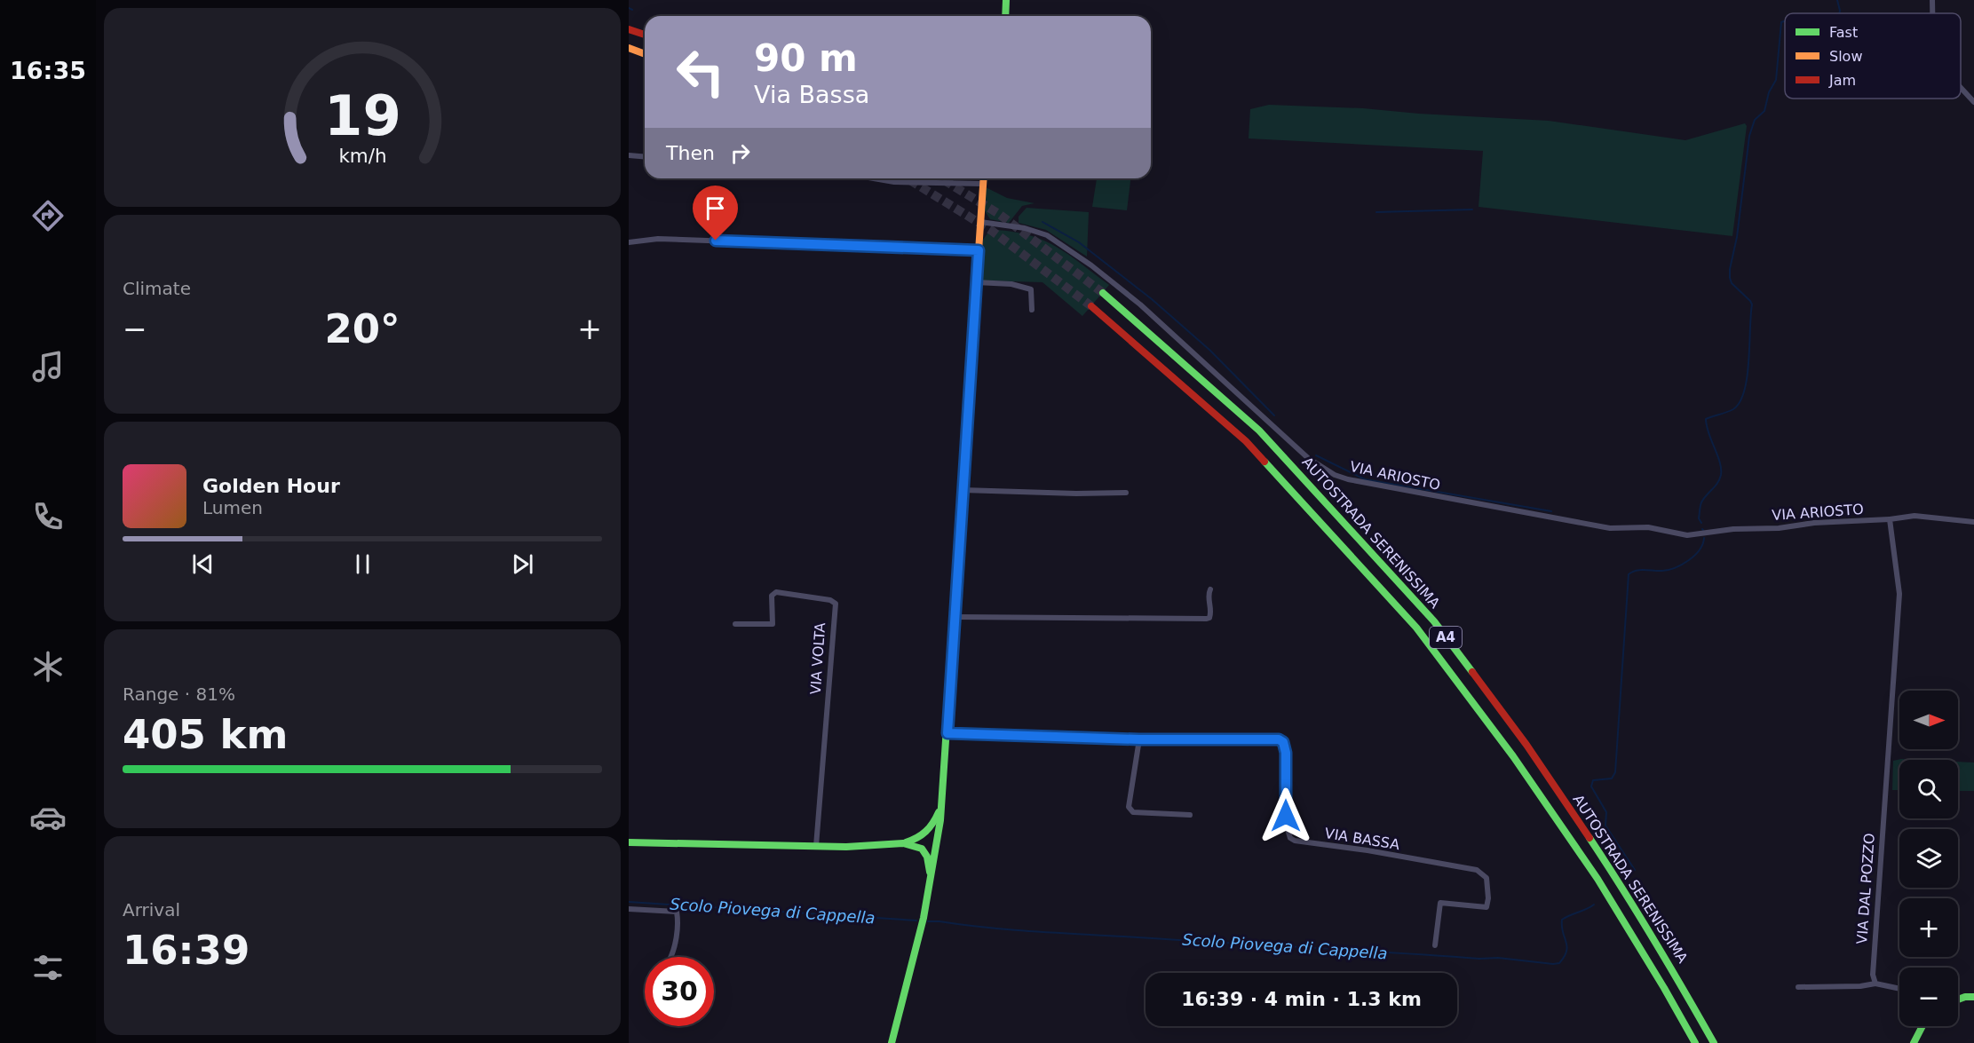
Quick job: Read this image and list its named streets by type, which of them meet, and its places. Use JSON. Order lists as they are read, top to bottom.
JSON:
{
  "streets": {
    "main road": ["AUTOSTRADA SERENISSIMA", "A4"],
    "street": [
      "VIA ARIOSTO",
      "VIA VOLTA",
      "VIA BASSA",
      "VIA DAL POZZO"
    ]
  },
  "crossings": [
    ["VIA ARIOSTO", "VIA DAL POZZO"]
  ],
  "water": ["Scolo Piovega di Cappella"],
  "legend": ["Fast", "Slow", "Jam"],
  "north": "right",
  "page": {
    "tabs": "16:35",
    "turn": ["90 m", "Via Bassa"],
    "then": "Then",
    "tile": [
      "Climate",
      ["Range · 81%", "405 km"],
      ["Arrival", "16:39"]
    ],
    "heat": ["−", "20°", "+"],
    "song": ["Golden Hour", "Lumen"],
    "map_buttons": ["+", "−"],
    "limit": "30",
    "trip": "16:39 · 4 min · 1.3 km",
    "gauge": ["19", "km/h"]
  }
}
